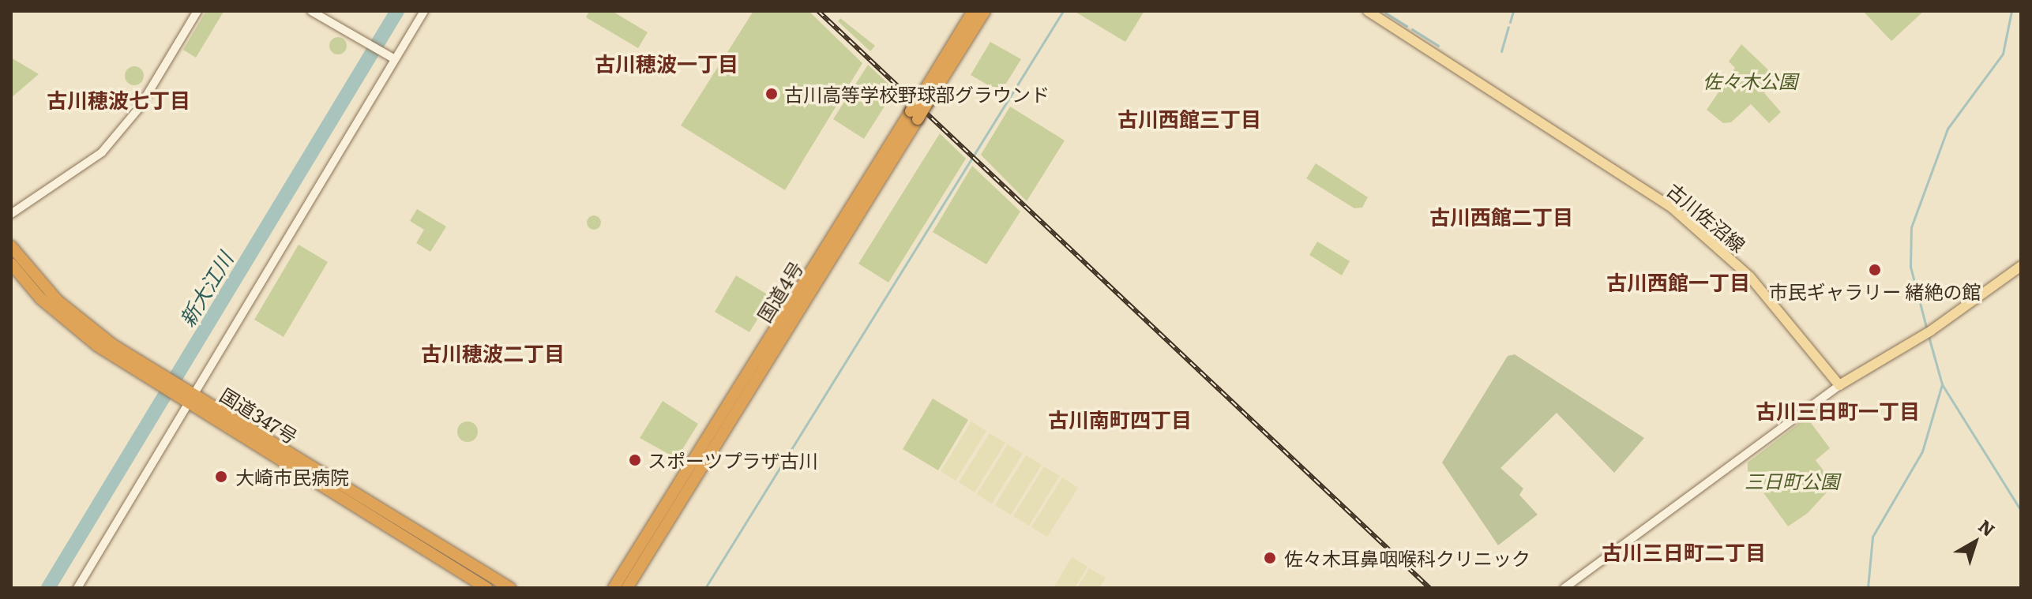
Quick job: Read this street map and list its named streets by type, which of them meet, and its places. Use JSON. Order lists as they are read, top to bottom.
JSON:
{
  "streets": {
    "highway": ["国道4号", "国道347号"],
    "main road": ["古川佐沼線"]
  },
  "districts": [
    "古川穂波一丁目",
    "古川穂波七丁目",
    "古川西館三丁目",
    "古川西館二丁目",
    "古川西館一丁目",
    "古川穂波二丁目",
    "古川三日町一丁目",
    "古川南町四丁目",
    "古川三日町二丁目"
  ],
  "water": ["新大江川"],
  "parks": ["佐々木公園", "三日町公園"],
  "places": [
    "古川高等学校野球部グラウンド",
    "市民ギャラリー 緒絶の館",
    "スポーツプラザ古川",
    "大崎市民病院",
    "佐々木耳鼻咽喉科クリニック"
  ],
  "north": "top right"
}
